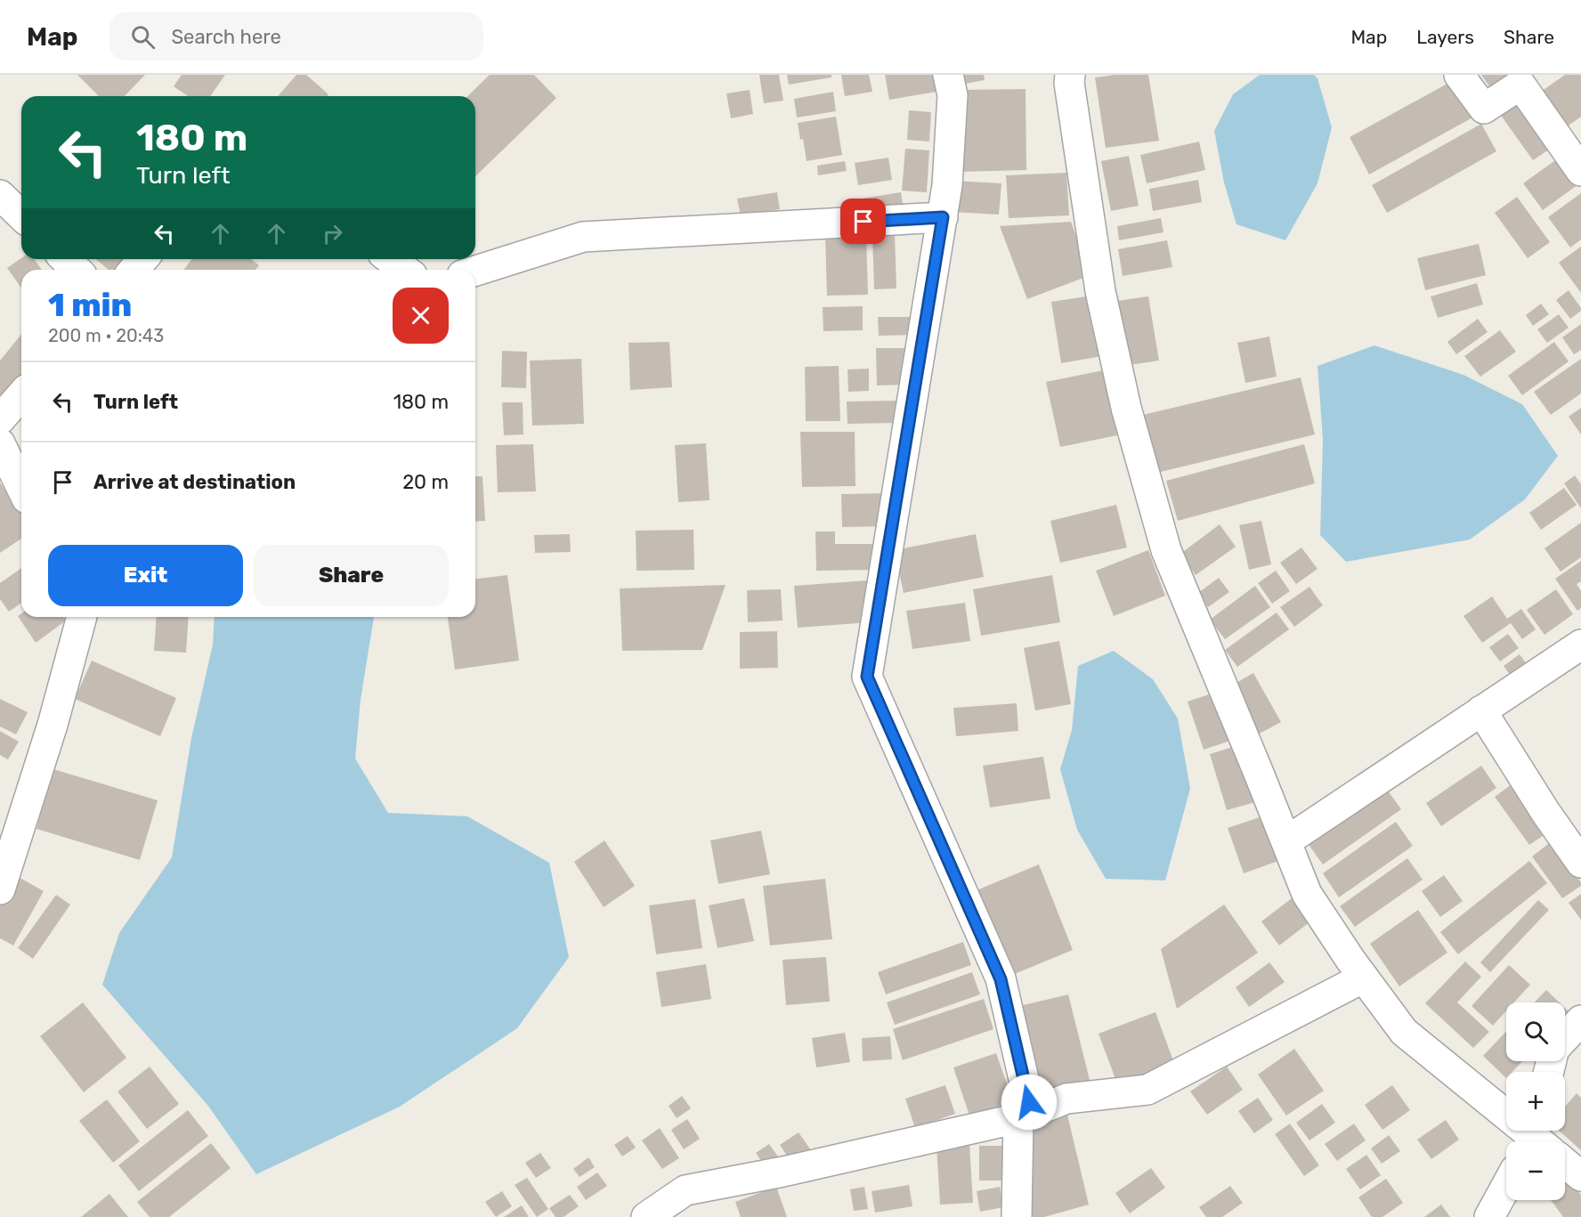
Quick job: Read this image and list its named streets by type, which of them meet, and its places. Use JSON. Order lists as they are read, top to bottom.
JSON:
{
  "page": {
    "header": "Map",
    "search": "Search here",
    "nav": ["Map", "Layers", "Share"],
    "turn": ["180 m", "Turn left"],
    "heading": ["1 min", "200 m · 20:43"],
    "list": [
      {
        "name": "Turn left",
        "value": "180 m"
      },
      {
        "name": "Arrive at destination",
        "value": "20 m"
      }
    ],
    "buttons": ["Exit", "Share"],
    "map_buttons": ["+", "−"]
  }
}
